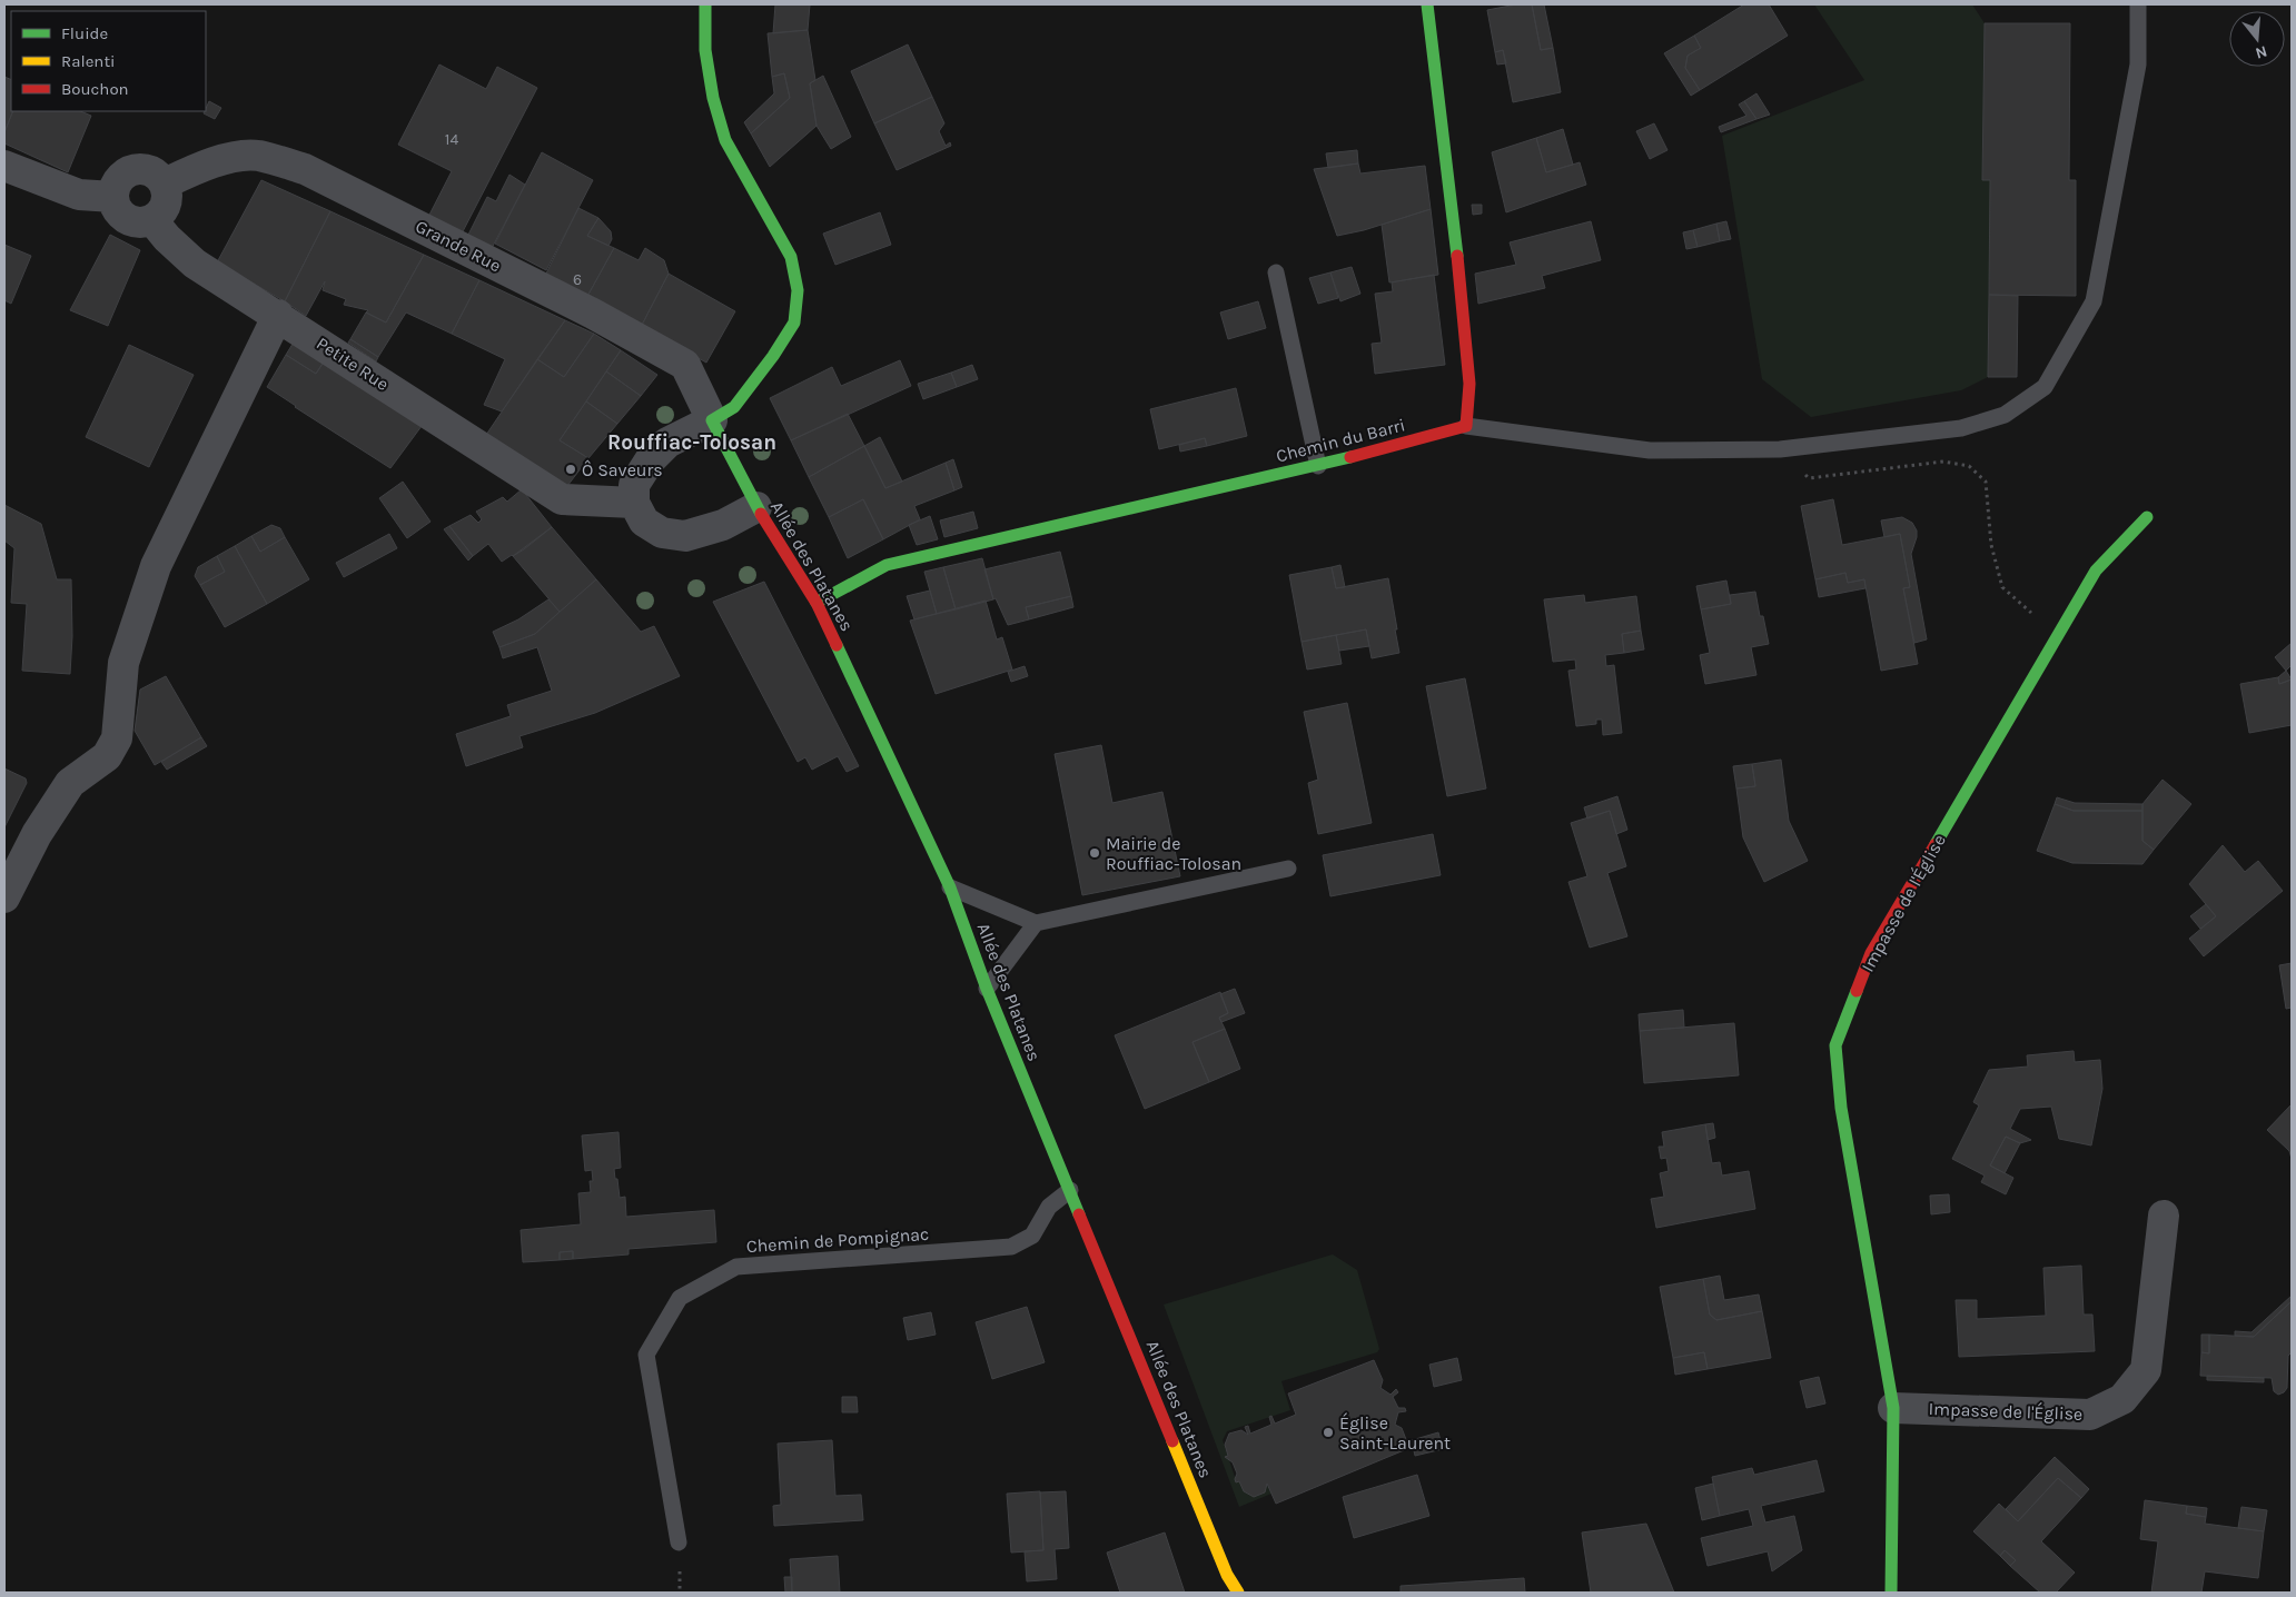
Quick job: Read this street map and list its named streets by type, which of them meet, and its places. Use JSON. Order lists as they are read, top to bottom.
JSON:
{
  "streets": {
    "street": [
      "Grande Rue",
      "Petite Rue",
      "Chemin du Barri",
      "Allée des Platanes",
      "Impasse de l'Église"
    ],
    "lane": ["Chemin de Pompignac"]
  },
  "crossings": [
    ["Grande Rue", "Petite Rue"],
    ["Grande Rue", "Allée des Platanes"],
    ["Petite Rue", "Allée des Platanes"],
    ["Chemin du Barri", "Allée des Platanes"],
    ["Allée des Platanes", "Chemin de Pompignac"]
  ],
  "districts": ["Rouffiac-Tolosan"],
  "places": ["Ô Saveurs", "Mairie de Rouffiac-Tolosan", "Église Saint-Laurent"],
  "house_numbers": ["14", "6"],
  "legend": ["Fluide", "Ralenti", "Bouchon"],
  "north": "bottom"
}
